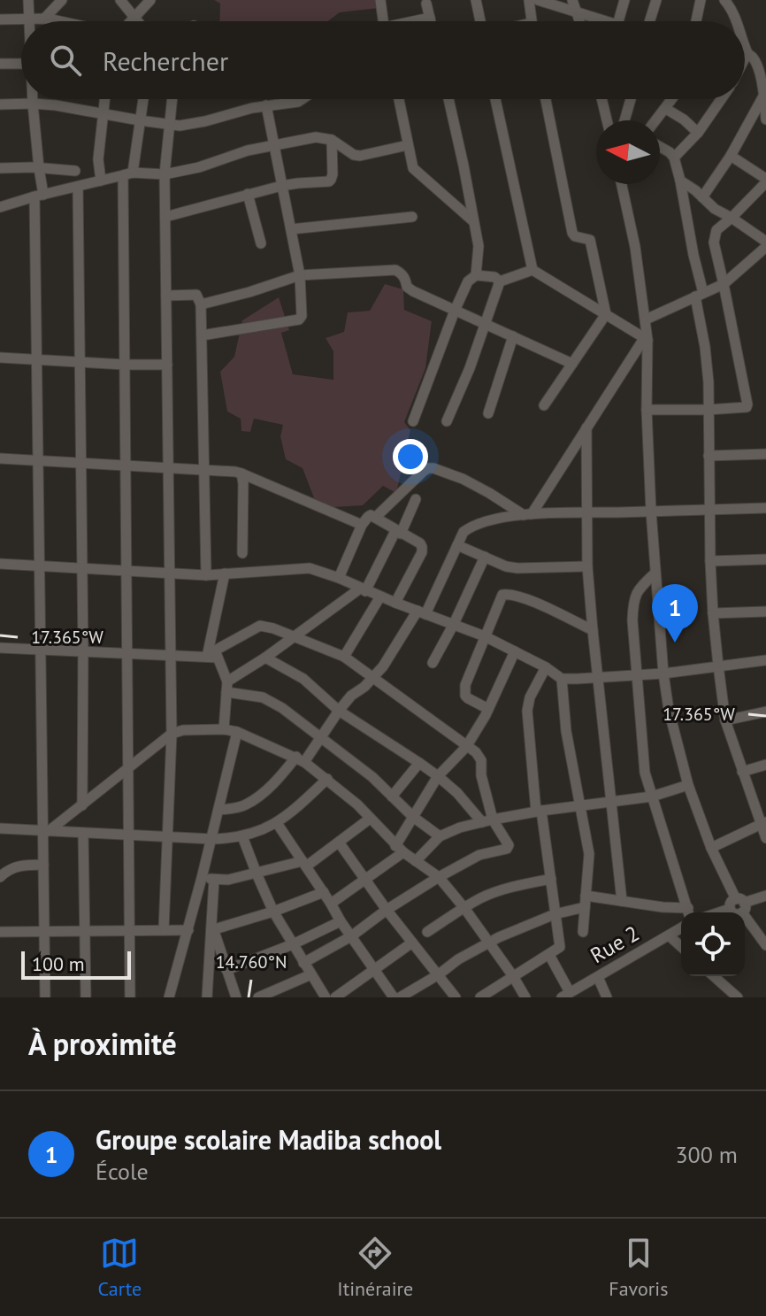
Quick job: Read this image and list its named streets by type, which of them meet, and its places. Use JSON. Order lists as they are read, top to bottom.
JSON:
{
  "streets": {
    "street": ["Rue 2"]
  },
  "scale_bar": "100 m",
  "north": "left",
  "page": {
    "search": "Rechercher",
    "pins": "1",
    "scale": "100 m",
    "heading": "À proximité",
    "list": [
      {
        "mark": "1",
        "name": "Groupe scolaire Madiba school",
        "note": "École",
        "value": "300 m"
      }
    ],
    "nav": ["Carte", "Itinéraire", "Favoris"]
  },
  "coordinates": ["17.365°W", "14.760°N"]
}
